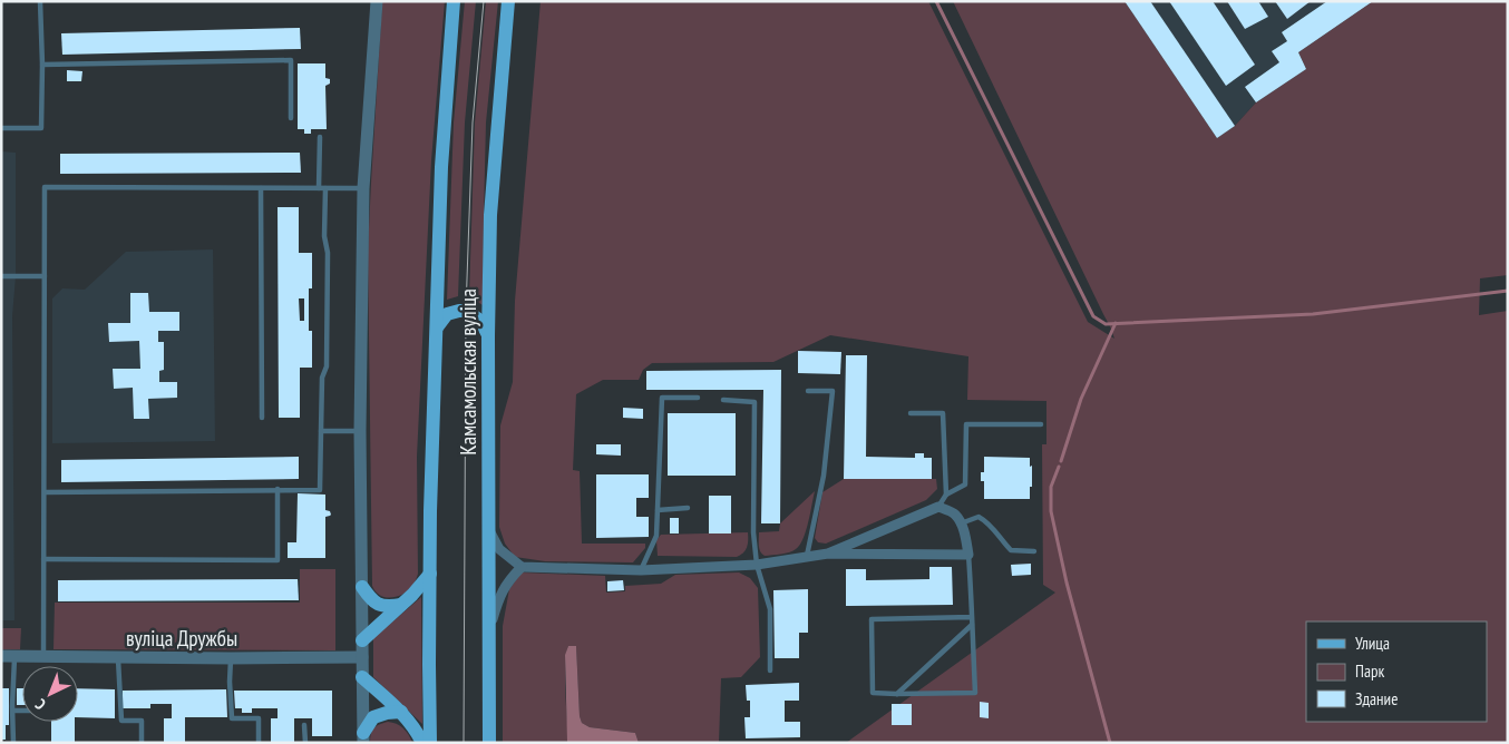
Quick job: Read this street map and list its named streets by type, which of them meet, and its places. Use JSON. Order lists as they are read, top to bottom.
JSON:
{
  "streets": {
    "main road": ["Камсамольская вуліца"],
    "street": ["вуліца Дружбы"]
  },
  "legend": ["Улица", "Парк", "Здание"],
  "north": "bottom left"
}
